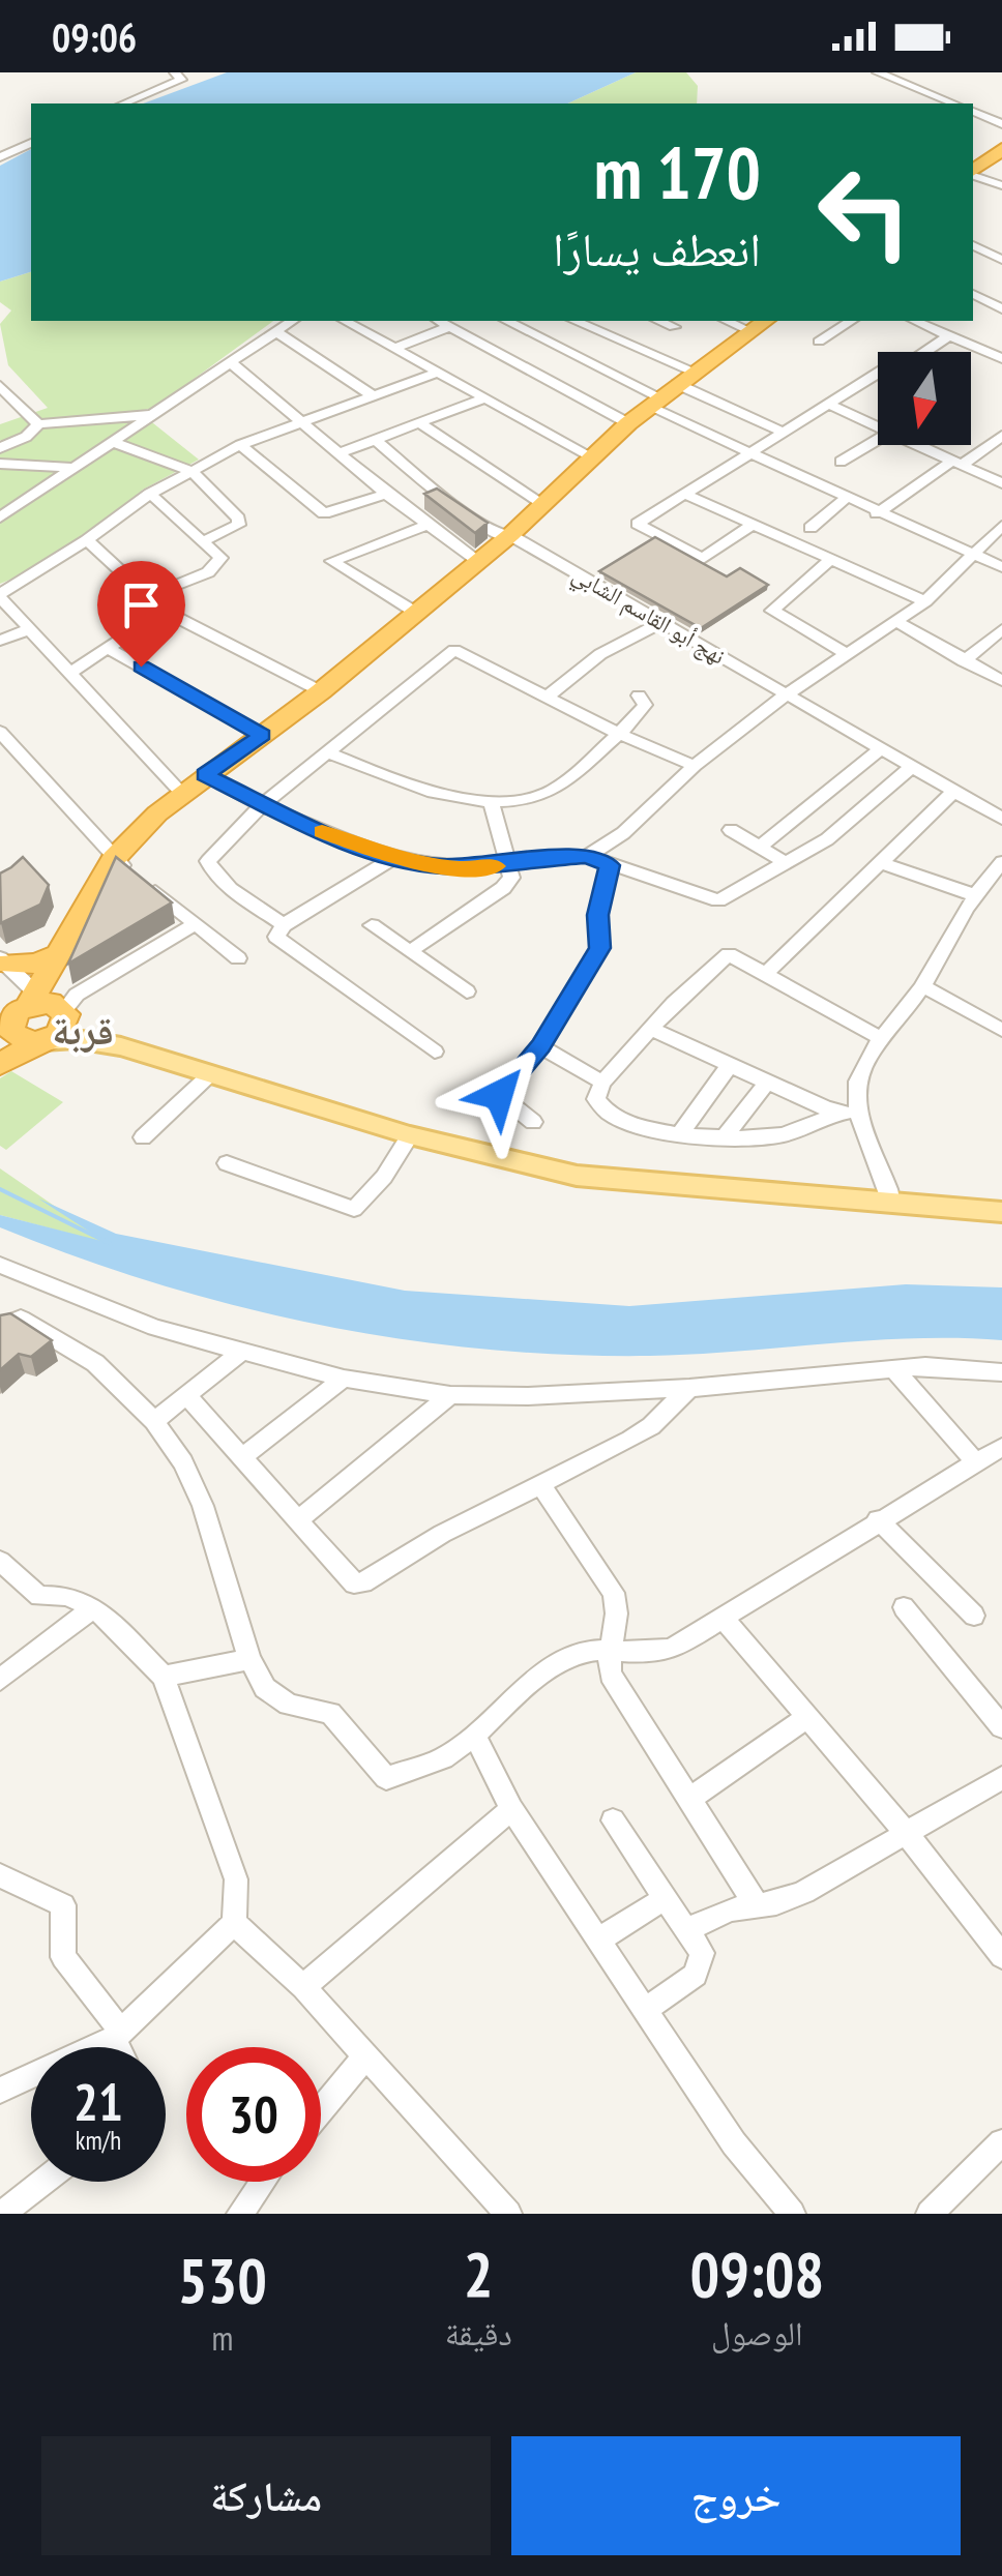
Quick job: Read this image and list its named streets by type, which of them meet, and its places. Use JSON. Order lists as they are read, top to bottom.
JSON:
{
  "streets": {
    "street": ["نهج أبو القاسم الشابي"]
  },
  "districts": ["قربة"],
  "north": "bottom",
  "page": {
    "status": "09:06",
    "turn": ["170 m", "انعطف يسارًا"],
    "speed": "21 km/h",
    "limit": "30",
    "eta": [
      "09:08",
      "الوصول",
      "2",
      "دقيقة",
      "530",
      "m"
    ],
    "buttons": ["خروج", "مشاركة"]
  }
}
